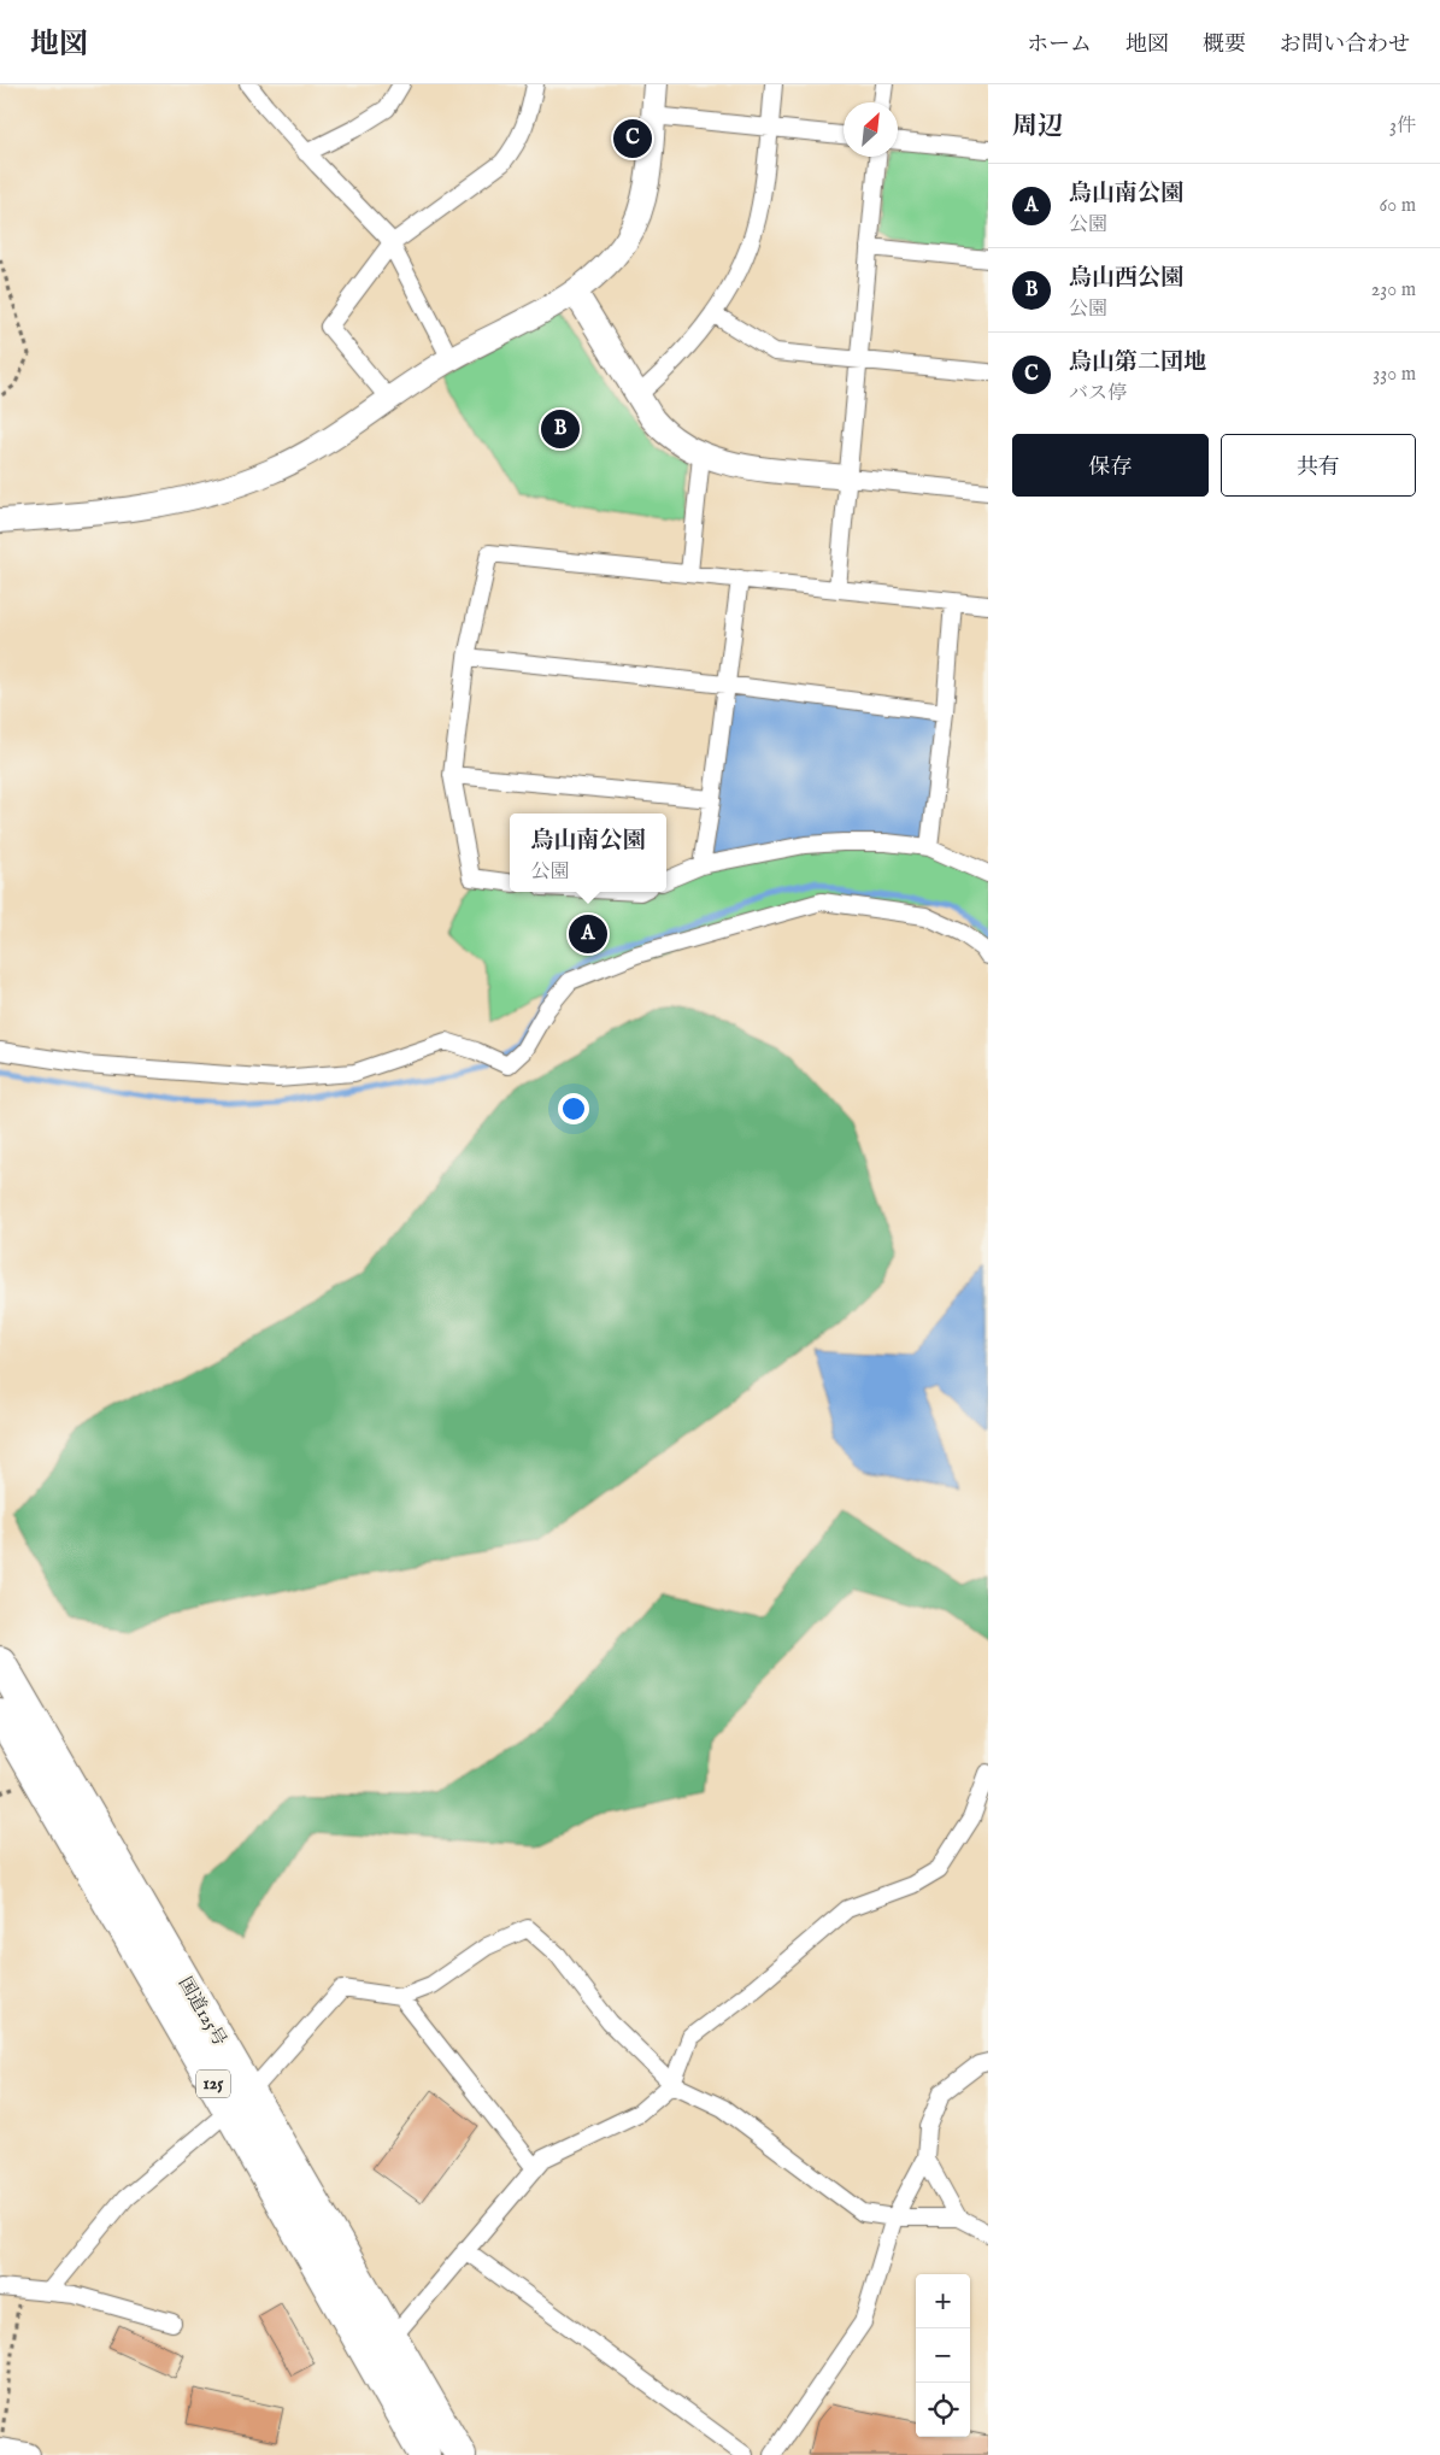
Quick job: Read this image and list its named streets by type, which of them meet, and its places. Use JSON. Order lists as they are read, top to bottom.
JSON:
{
  "streets": {
    "highway": ["国道125号", "125"]
  },
  "north": "top right",
  "page": {
    "header": "地図",
    "nav": [
      "ホーム",
      "地図",
      "概要",
      "お問い合わせ"
    ],
    "heading": ["周辺", "3件"],
    "pins": ["C", "B", "A"],
    "list": [
      {
        "mark": "A",
        "name": "烏山南公園",
        "note": "公園",
        "value": "60 m"
      },
      {
        "mark": "B",
        "name": "烏山西公園",
        "note": "公園",
        "value": "230 m"
      },
      {
        "mark": "C",
        "name": "烏山第二団地",
        "note": "バス停",
        "value": "330 m"
      }
    ],
    "buttons": ["保存", "共有"],
    "popup": ["烏山南公園", "公園"],
    "map_buttons": ["+", "−"]
  }
}
